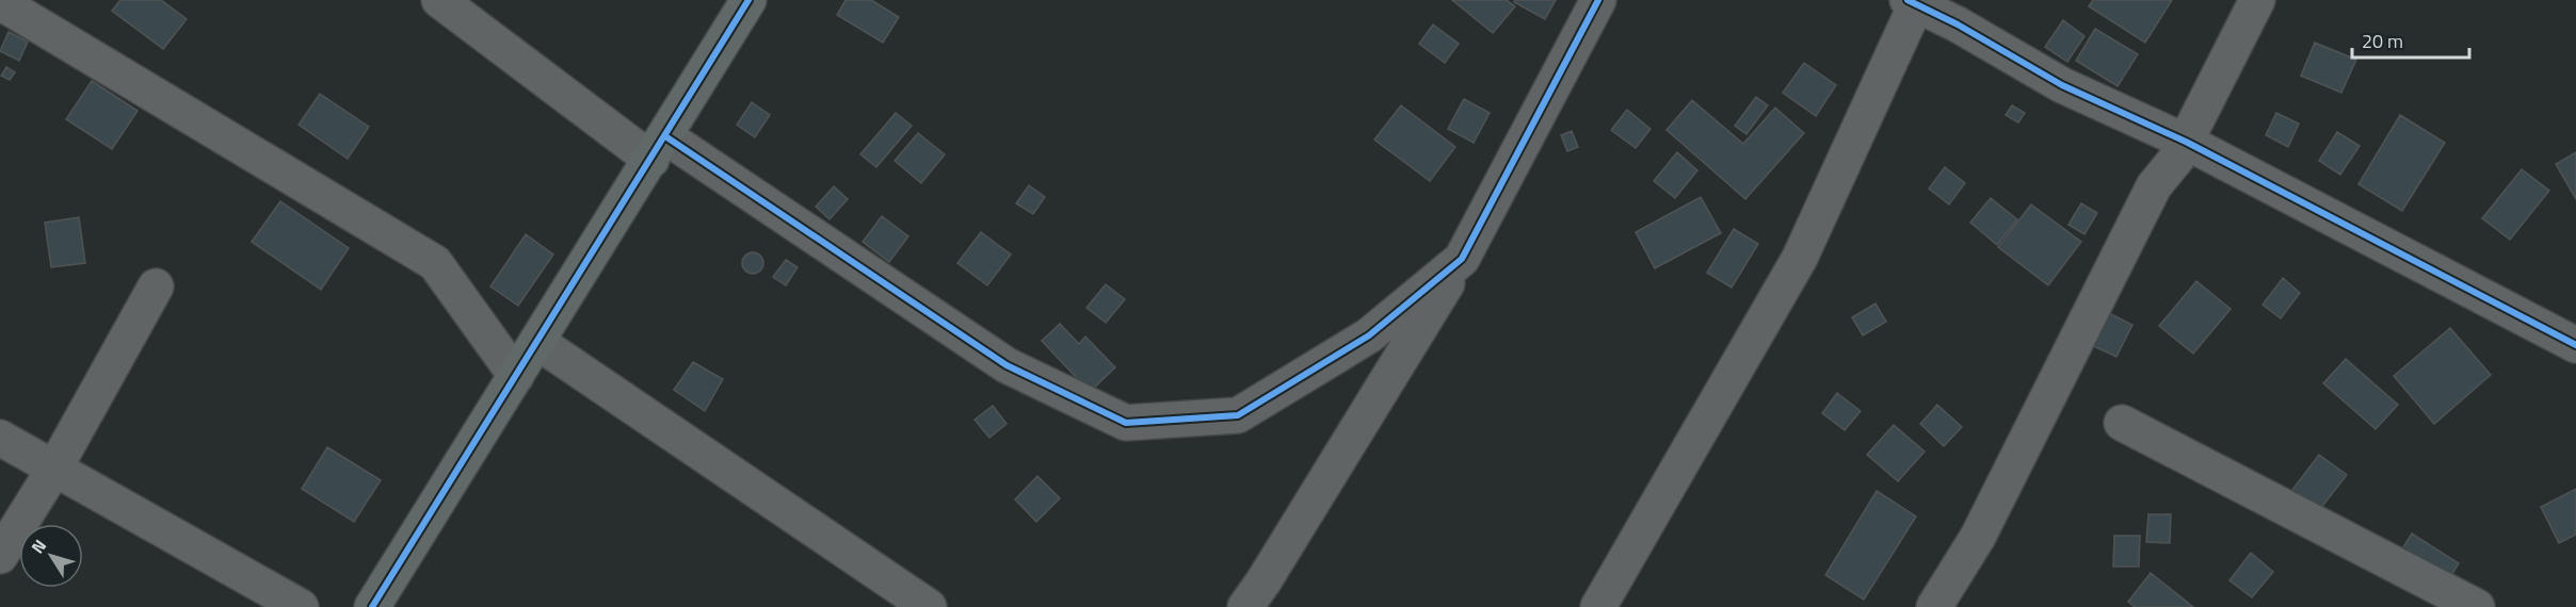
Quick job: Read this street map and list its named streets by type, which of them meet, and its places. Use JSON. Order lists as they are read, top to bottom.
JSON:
{
  "scale_bar": "20 m",
  "north": "top left"
}
